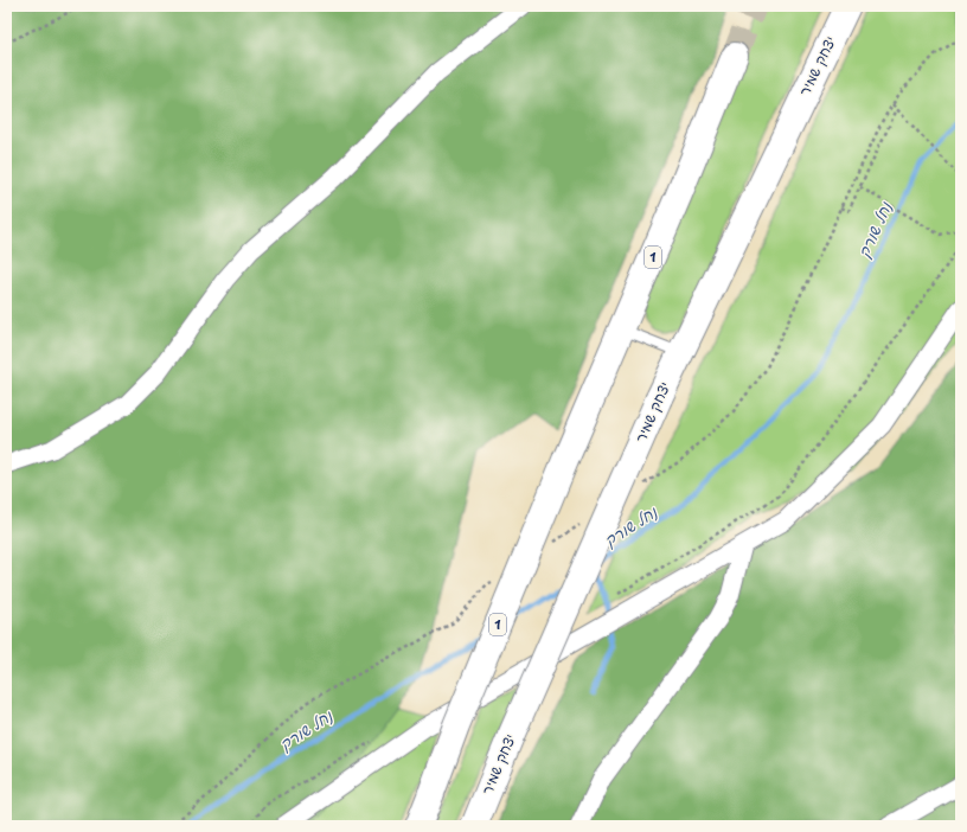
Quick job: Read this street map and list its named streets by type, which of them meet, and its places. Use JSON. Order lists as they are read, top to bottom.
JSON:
{
  "streets": {
    "highway": ["יצחק שמיר", "1"]
  },
  "water": ["נחל שורק"]
}
